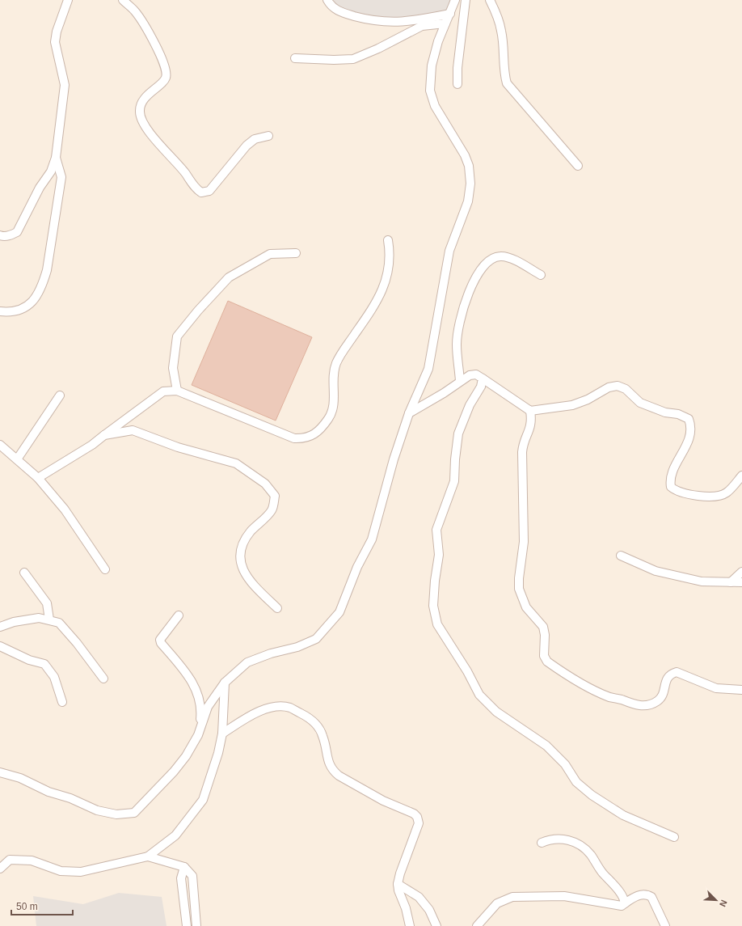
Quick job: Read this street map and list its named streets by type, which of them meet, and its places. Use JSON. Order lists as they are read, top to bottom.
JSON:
{
  "scale_bar": "50 m",
  "north": "bottom right"
}
